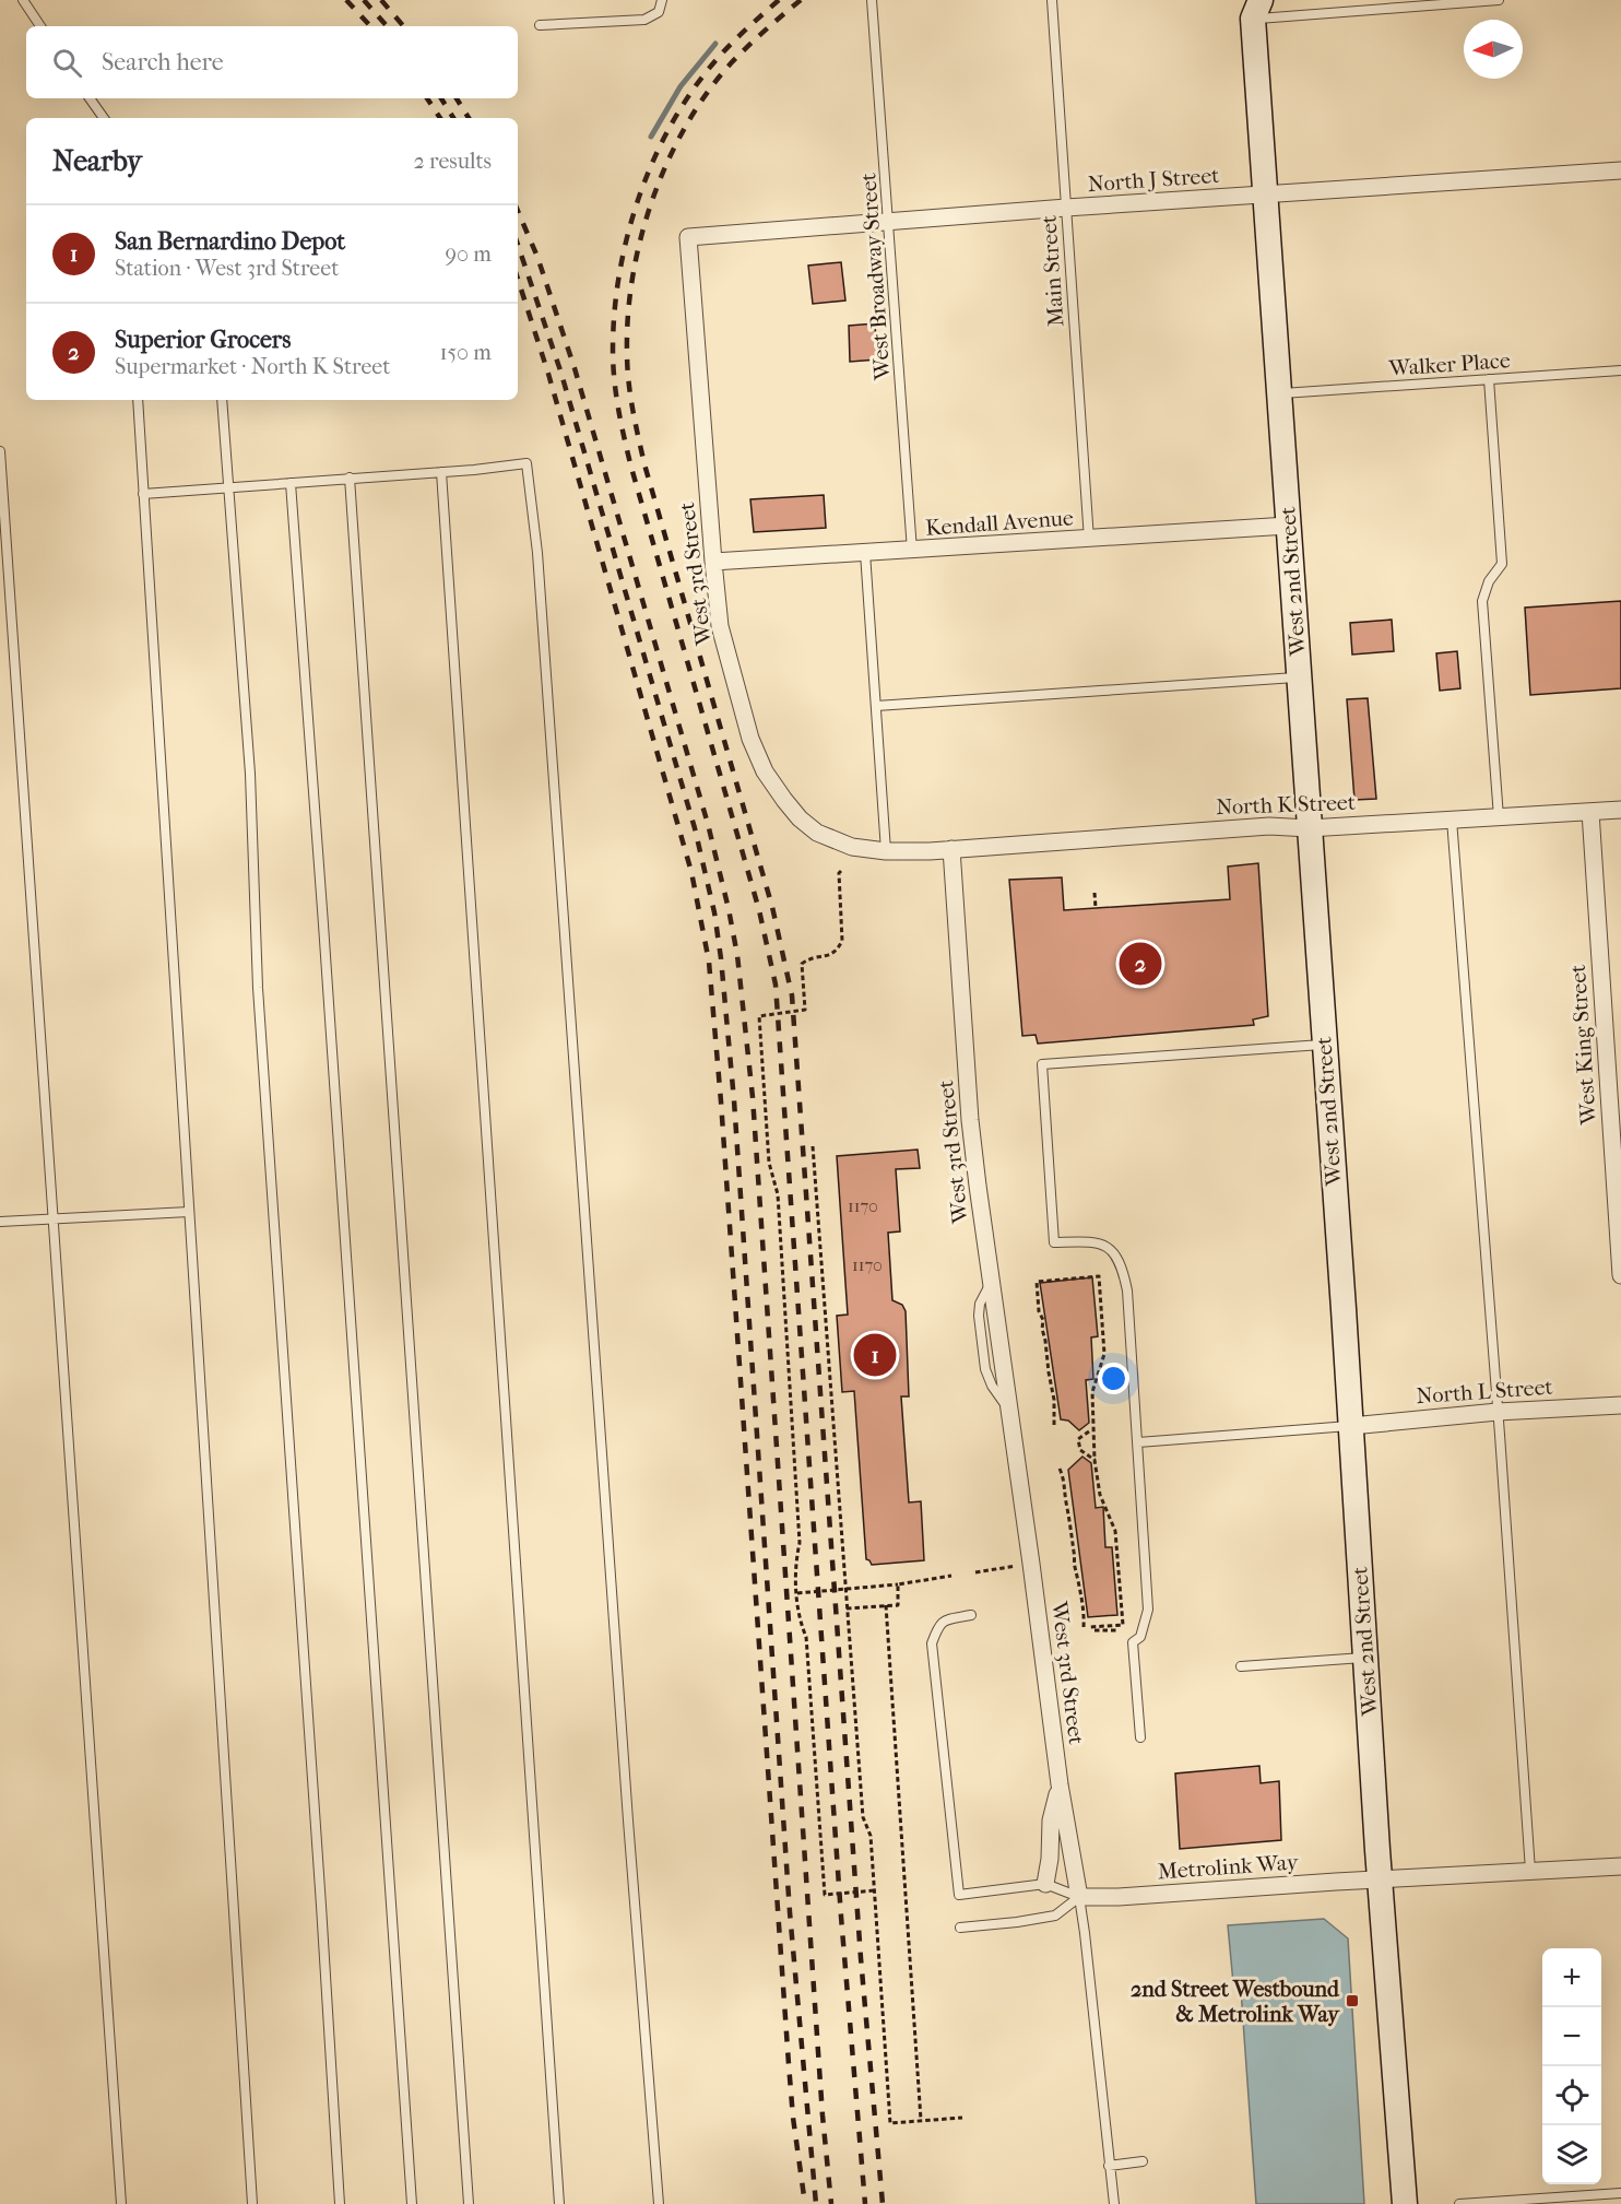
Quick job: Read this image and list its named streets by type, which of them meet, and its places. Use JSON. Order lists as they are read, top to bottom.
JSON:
{
  "streets": {
    "main road": ["West 2nd Street"],
    "street": [
      "North J Street",
      "Kendall Avenue",
      "West 3rd Street",
      "North K Street",
      "West King Street",
      "North L Street",
      "Metrolink Way"
    ],
    "lane": ["Main Street", "West Broadway Street", "Walker Place"]
  },
  "crossings": [
    ["North J Street", "Main Street"],
    ["North J Street", "West Broadway Street"],
    ["North J Street", "West 3rd Street"],
    ["North J Street", "West 2nd Street"],
    ["Main Street", "Kendall Avenue"],
    ["West Broadway Street", "Kendall Avenue"],
    ["Walker Place", "West 2nd Street"],
    ["Kendall Avenue", "West 3rd Street"],
    ["Kendall Avenue", "West 2nd Street"],
    ["West 3rd Street", "North K Street"],
    ["West 3rd Street", "Metrolink Way"],
    ["West 2nd Street", "North K Street"],
    ["West 2nd Street", "North L Street"],
    ["West 2nd Street", "Metrolink Way"],
    ["North K Street", "West King Street"]
  ],
  "places": {
    "transit": ["2nd Street Westbound & Metrolink Way"]
  },
  "house_numbers": ["1170", "1170"],
  "north": "left",
  "page": {
    "search": "Search here",
    "heading": ["Nearby", "2 results"],
    "list": [
      {
        "mark": "1",
        "name": "San Bernardino Depot",
        "note": "Station · West 3rd Street",
        "value": "90 m"
      },
      {
        "mark": "2",
        "name": "Superior Grocers",
        "note": "Supermarket · North K Street",
        "value": "150 m"
      }
    ],
    "pins": ["2", "1"],
    "map_buttons": ["+", "−"]
  }
}
